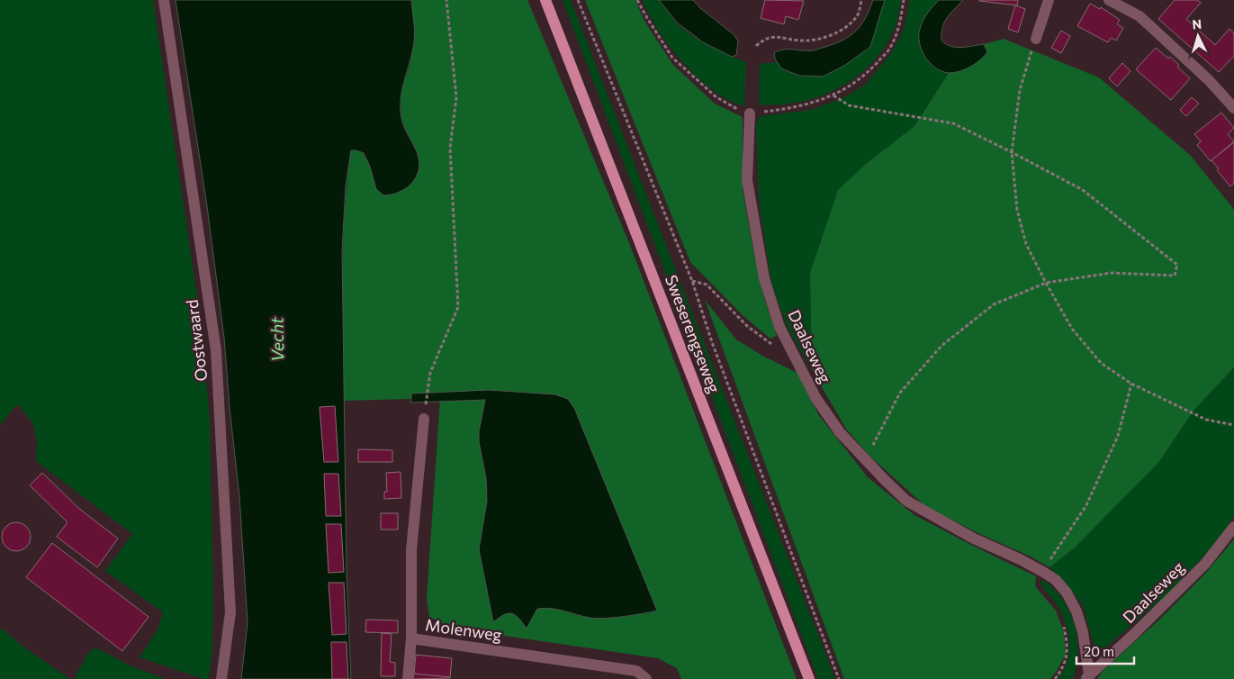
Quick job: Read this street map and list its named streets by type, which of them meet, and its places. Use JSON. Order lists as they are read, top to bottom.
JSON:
{
  "streets": {
    "main road": ["Sweserengseweg"],
    "street": ["Oostwaard", "Daalseweg", "Molenweg"]
  },
  "water": ["Vecht"],
  "scale_bar": "20 m",
  "north": "top"
}
